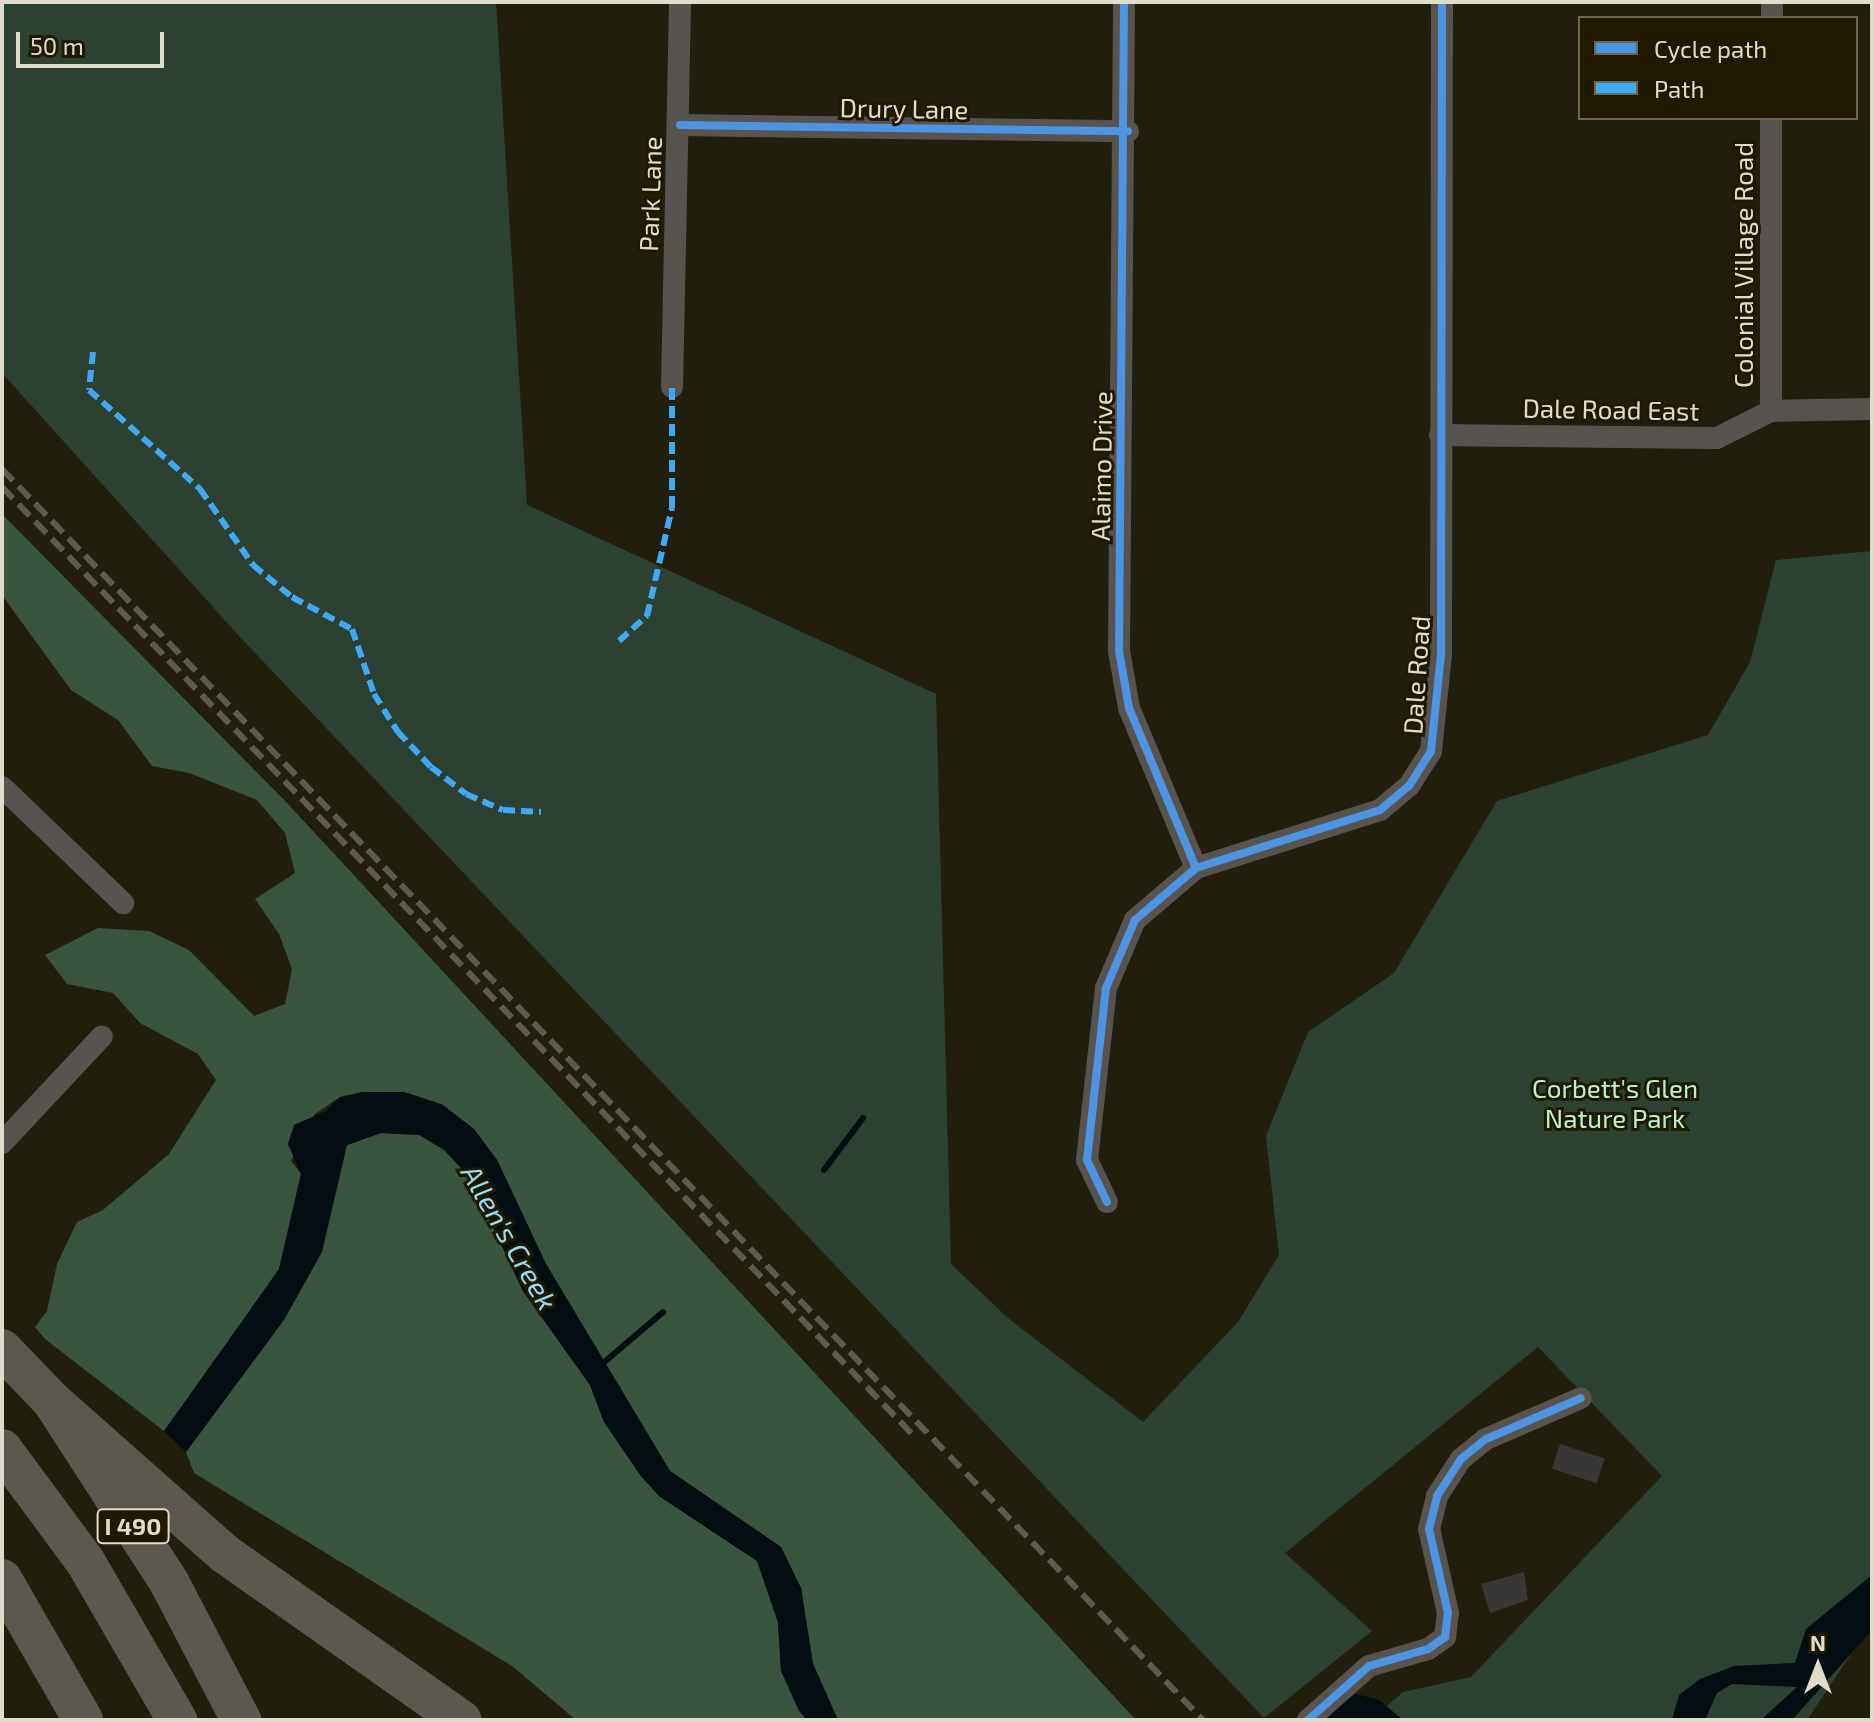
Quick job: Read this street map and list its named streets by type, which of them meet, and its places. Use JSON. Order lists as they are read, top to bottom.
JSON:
{
  "streets": {
    "highway": ["I 490"],
    "street": [
      "Drury Lane",
      "Park Lane",
      "Colonial Village Road",
      "Dale Road East",
      "Alaimo Drive",
      "Dale Road"
    ]
  },
  "crossings": [
    ["Drury Lane", "Park Lane"],
    ["Drury Lane", "Alaimo Drive"],
    ["Colonial Village Road", "Dale Road East"],
    ["Dale Road East", "Dale Road"],
    ["Alaimo Drive", "Dale Road"]
  ],
  "water": ["Allen's Creek"],
  "parks": ["Corbett's Glen Nature Park"],
  "legend": ["Cycle path", "Path"],
  "scale_bar": "50 m",
  "north": "top"
}
